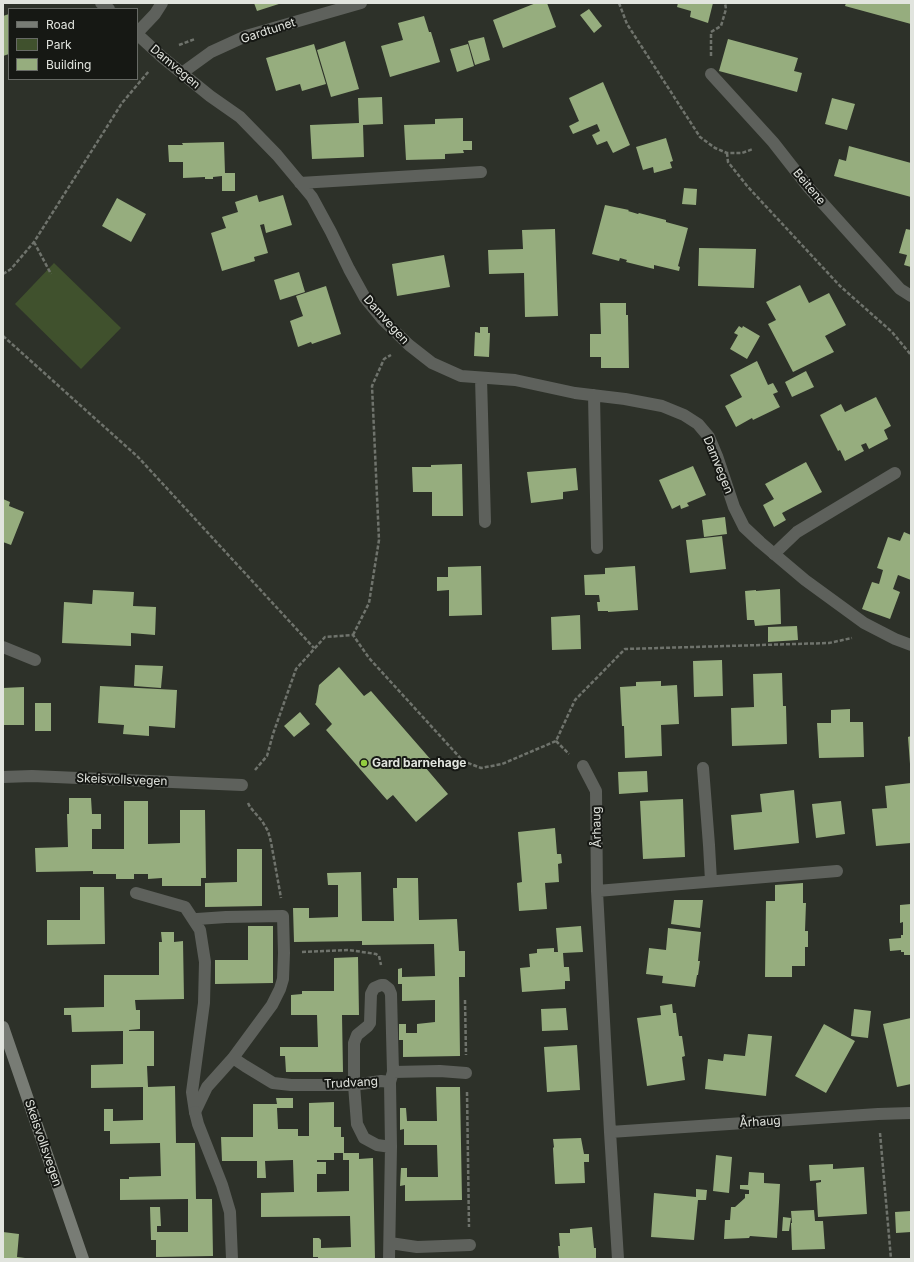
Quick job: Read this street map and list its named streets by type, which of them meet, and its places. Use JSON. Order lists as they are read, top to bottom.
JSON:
{
  "streets": {
    "main road": ["Skeisvollsvegen"],
    "street": [
      "Gardtunet",
      "Damvegen",
      "Beitene",
      "Århaug",
      "Trudvang"
    ]
  },
  "crossings": [
    ["Gardtunet", "Damvegen"]
  ],
  "places": ["Gard barnehage"],
  "legend": ["Road", "Park", "Building"]
}
